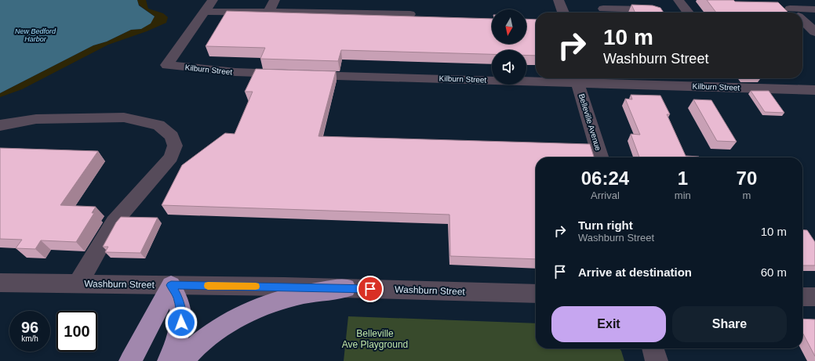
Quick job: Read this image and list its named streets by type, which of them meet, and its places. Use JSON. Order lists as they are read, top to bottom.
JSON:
{
  "streets": {
    "street": ["Kilburn Street", "Belleville Avenue", "Washburn Street"]
  },
  "crossings": [
    ["Kilburn Street", "Belleville Avenue"]
  ],
  "water": ["New Bedford Harbor"],
  "parks": ["Belleville Ave Playground"],
  "north": "bottom",
  "page": {
    "turn": ["10 m", "Washburn Street"],
    "eta": [
      "06:24",
      "Arrival",
      "1",
      "min",
      "70",
      "m"
    ],
    "list": [
      {
        "name": "Turn right",
        "note": "Washburn Street",
        "value": "10 m"
      },
      {
        "name": "Arrive at destination",
        "value": "60 m"
      }
    ],
    "buttons": ["Exit", "Share"],
    "speed": "96 km/h",
    "limit": "100"
  }
}
